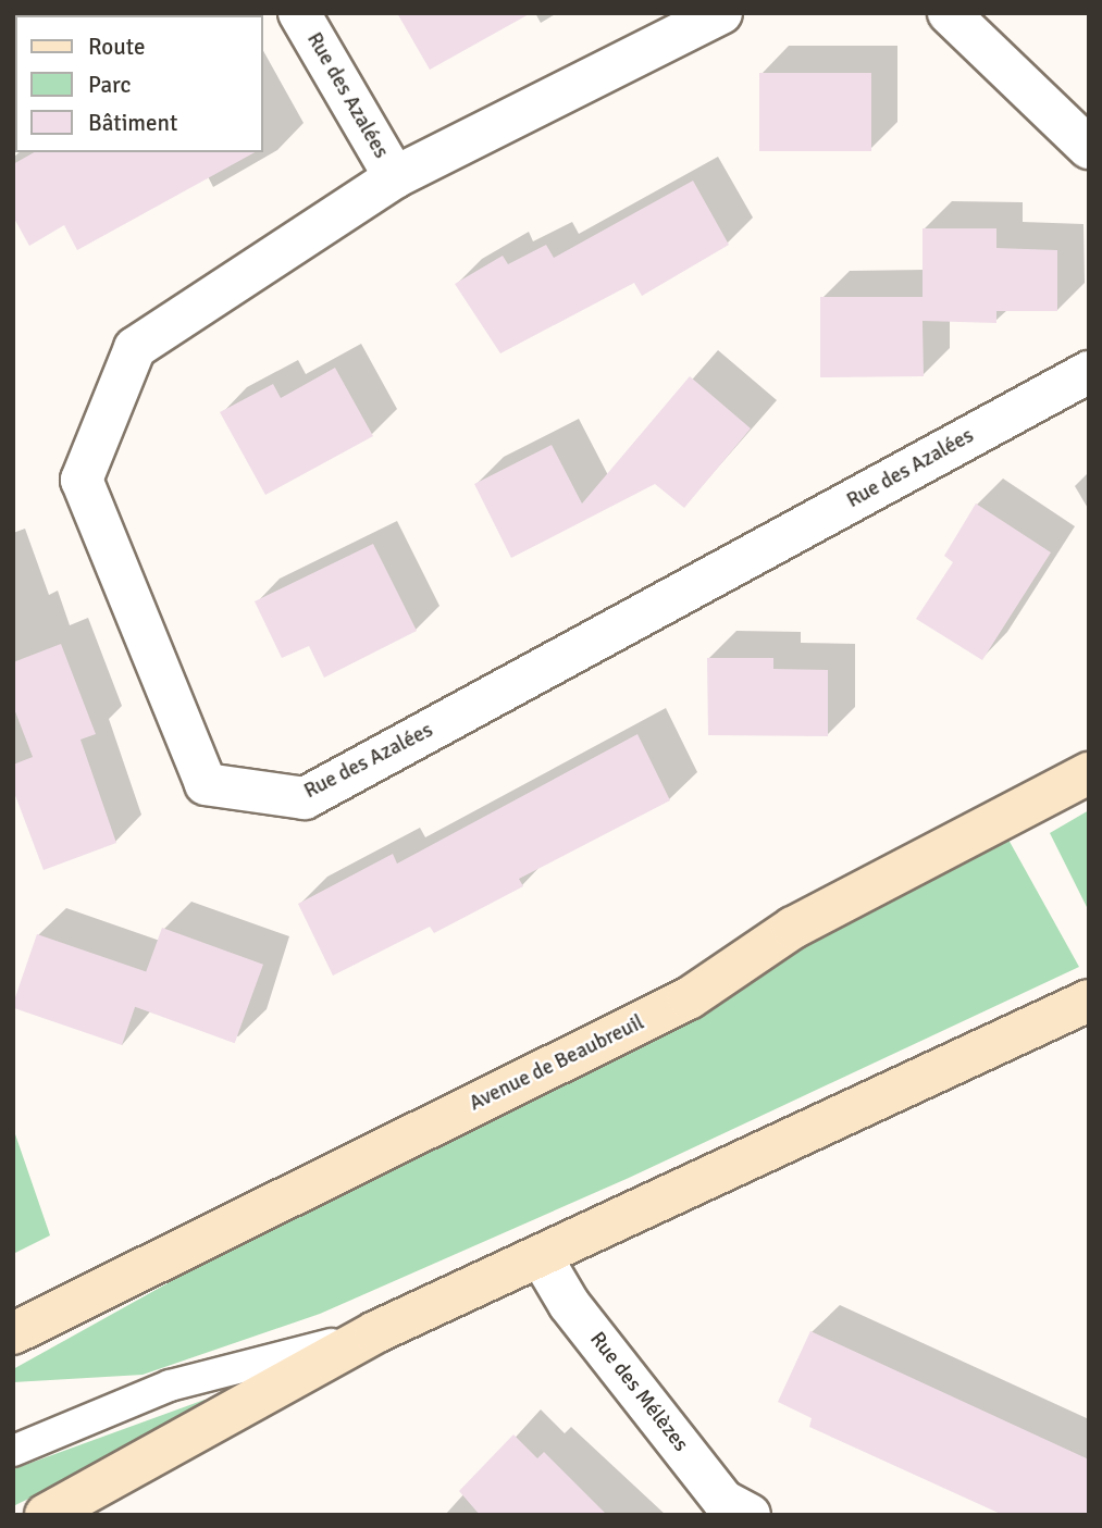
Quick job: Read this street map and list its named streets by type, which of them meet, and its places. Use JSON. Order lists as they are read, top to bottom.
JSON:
{
  "streets": {
    "main road": ["Avenue de Beaubreuil"],
    "street": ["Rue des Azalées", "Rue des Mélèzes"]
  },
  "legend": ["Route", "Parc", "Bâtiment"]
}
